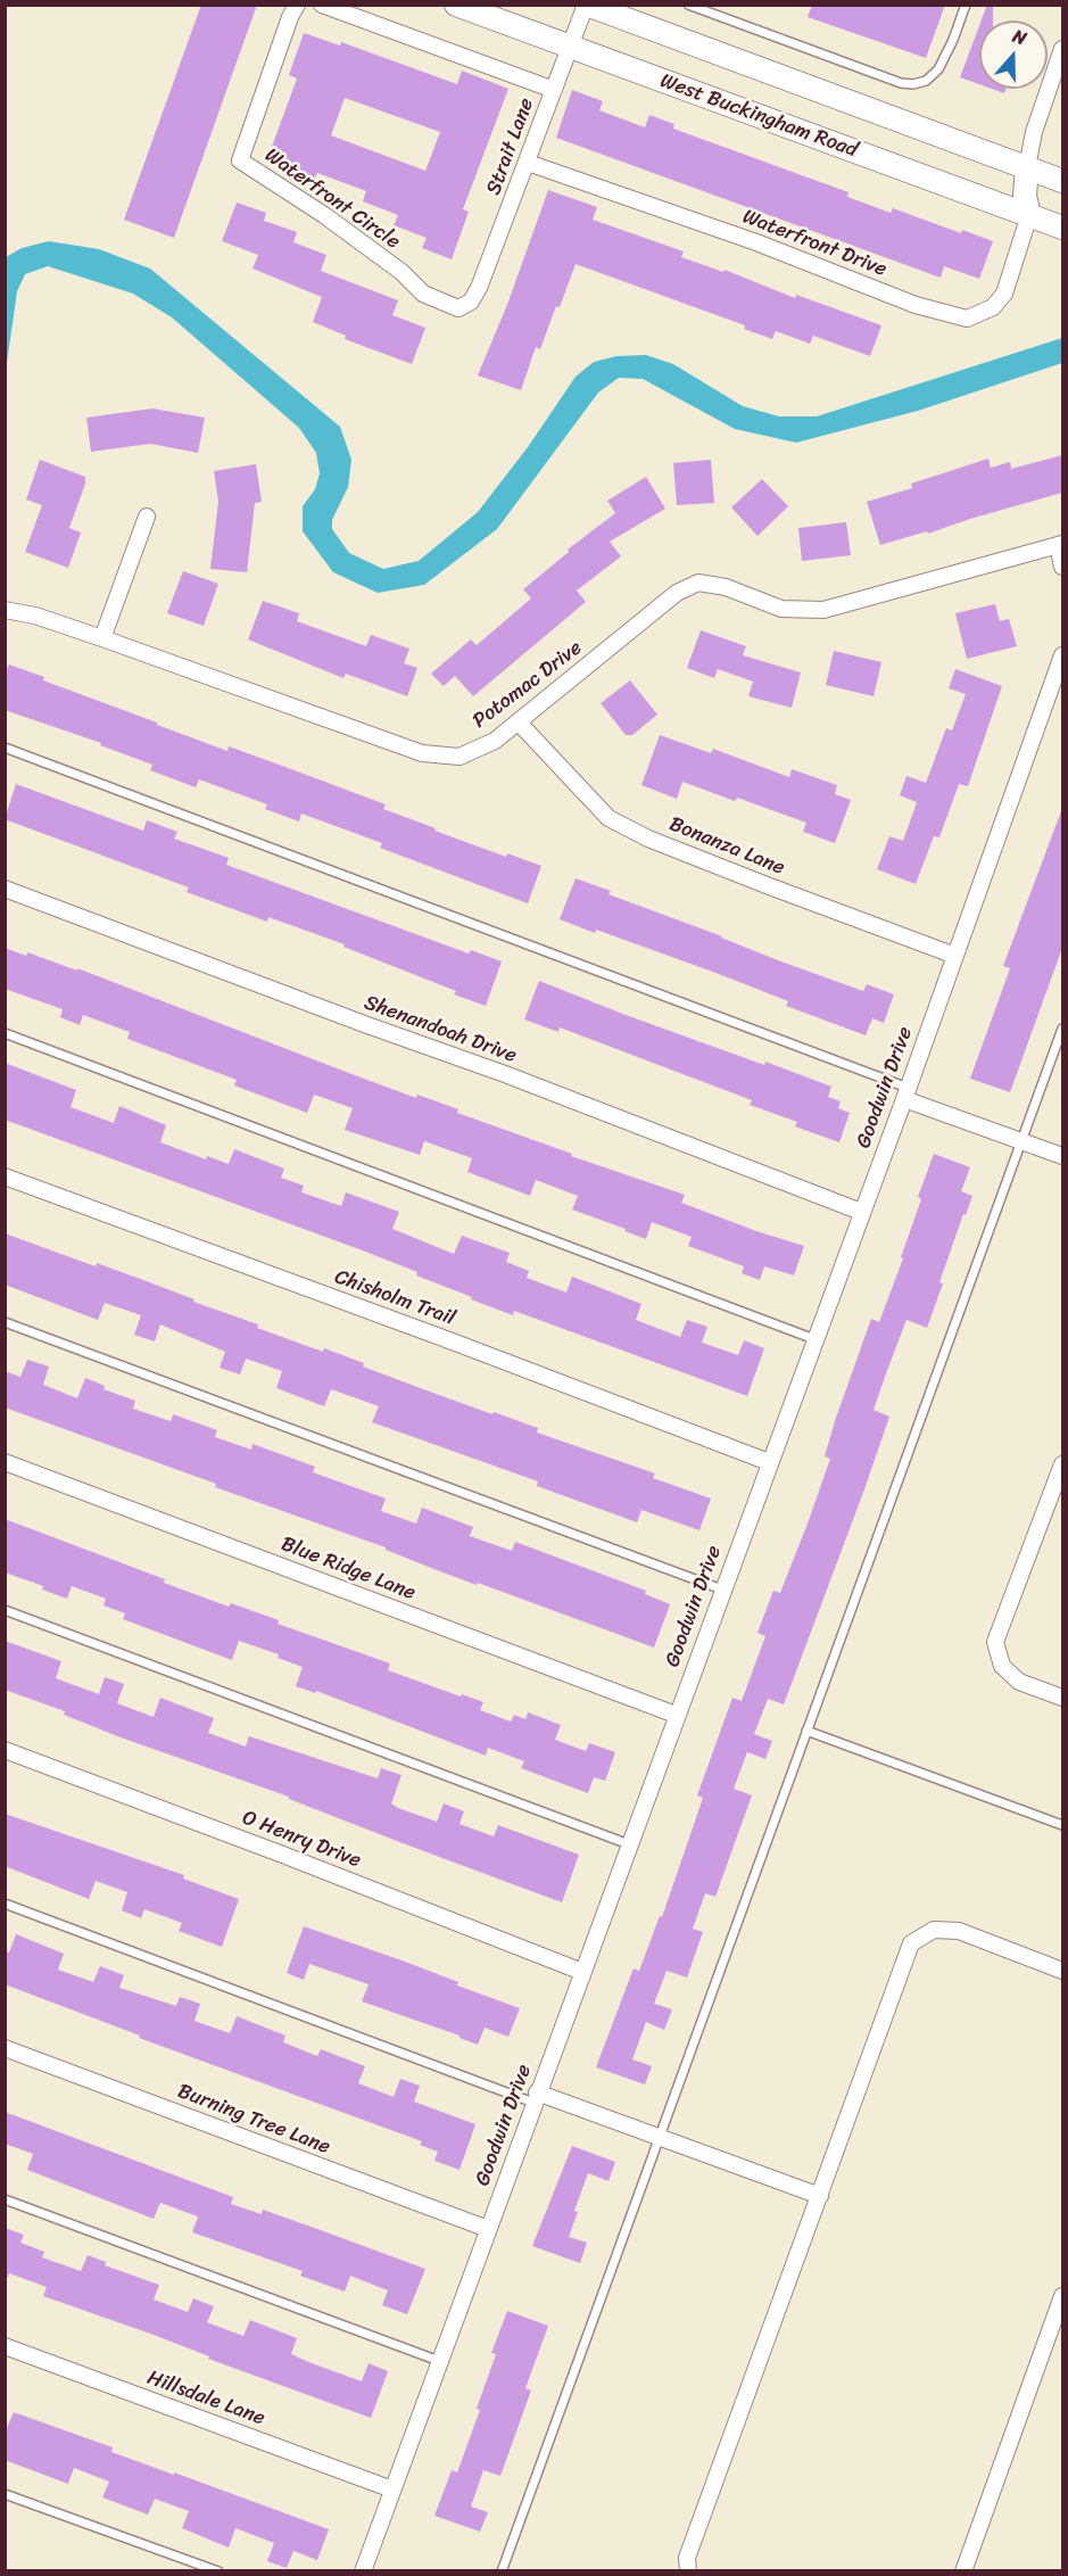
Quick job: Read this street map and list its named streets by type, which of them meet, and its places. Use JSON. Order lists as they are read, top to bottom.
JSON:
{
  "streets": {
    "main road": ["West Buckingham Road"],
    "street": [
      "Strait Lane",
      "Waterfront Circle",
      "Waterfront Drive",
      "Potomac Drive",
      "Bonanza Lane",
      "Shenandoah Drive",
      "Goodwin Drive",
      "Chisholm Trail",
      "Blue Ridge Lane",
      "O Henry Drive",
      "Burning Tree Lane",
      "Hillsdale Lane"
    ]
  },
  "crossings": [
    ["West Buckingham Road", "Strait Lane"],
    ["West Buckingham Road", "Waterfront Drive"],
    ["Strait Lane", "Waterfront Circle"],
    ["Strait Lane", "Waterfront Drive"],
    ["Potomac Drive", "Bonanza Lane"],
    ["Bonanza Lane", "Goodwin Drive"],
    ["Shenandoah Drive", "Goodwin Drive"],
    ["Goodwin Drive", "Chisholm Trail"],
    ["Goodwin Drive", "Blue Ridge Lane"],
    ["Goodwin Drive", "O Henry Drive"],
    ["Goodwin Drive", "Burning Tree Lane"],
    ["Goodwin Drive", "Hillsdale Lane"]
  ],
  "north": "top"
}
